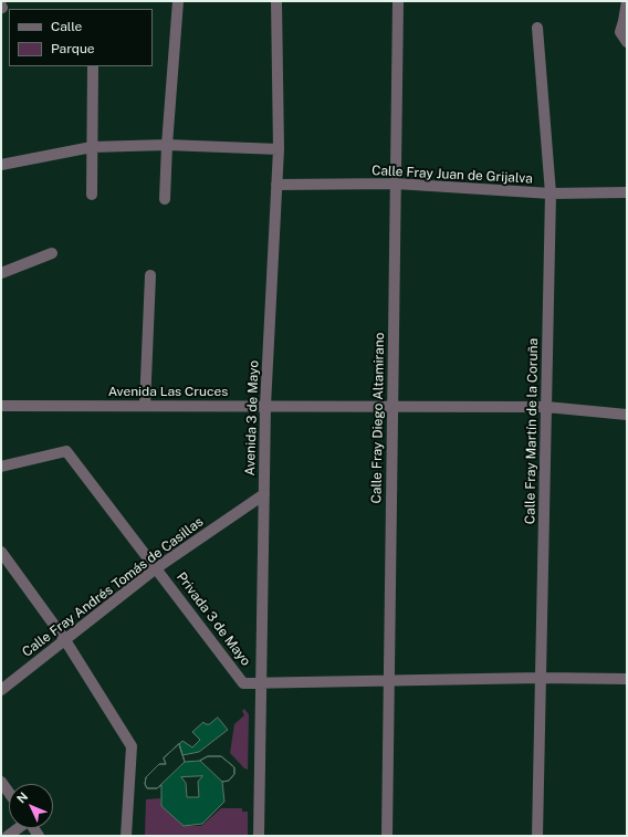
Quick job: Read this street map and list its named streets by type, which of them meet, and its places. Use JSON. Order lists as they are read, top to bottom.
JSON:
{
  "streets": {
    "street": [
      "Calle Fray Juan de Grijalva",
      "Avenida Las Cruces",
      "Avenida 3 de Mayo",
      "Calle Fray Diego Altamirano",
      "Calle Fray Martín de la Coruña",
      "Calle Fray Andrés Tomás de Casillas",
      "Privada 3 de Mayo"
    ]
  },
  "crossings": [
    ["Calle Fray Juan de Grijalva", "Avenida 3 de Mayo"],
    ["Calle Fray Juan de Grijalva", "Calle Fray Diego Altamirano"],
    ["Calle Fray Juan de Grijalva", "Calle Fray Martín de la Coruña"],
    ["Avenida Las Cruces", "Avenida 3 de Mayo"],
    ["Avenida Las Cruces", "Calle Fray Diego Altamirano"],
    ["Avenida Las Cruces", "Calle Fray Martín de la Coruña"],
    ["Avenida 3 de Mayo", "Calle Fray Andrés Tomás de Casillas"],
    ["Avenida 3 de Mayo", "Privada 3 de Mayo"],
    ["Calle Fray Diego Altamirano", "Privada 3 de Mayo"],
    ["Calle Fray Martín de la Coruña", "Privada 3 de Mayo"],
    ["Calle Fray Andrés Tomás de Casillas", "Privada 3 de Mayo"]
  ],
  "legend": ["Calle", "Parque"],
  "north": "top left"
}
